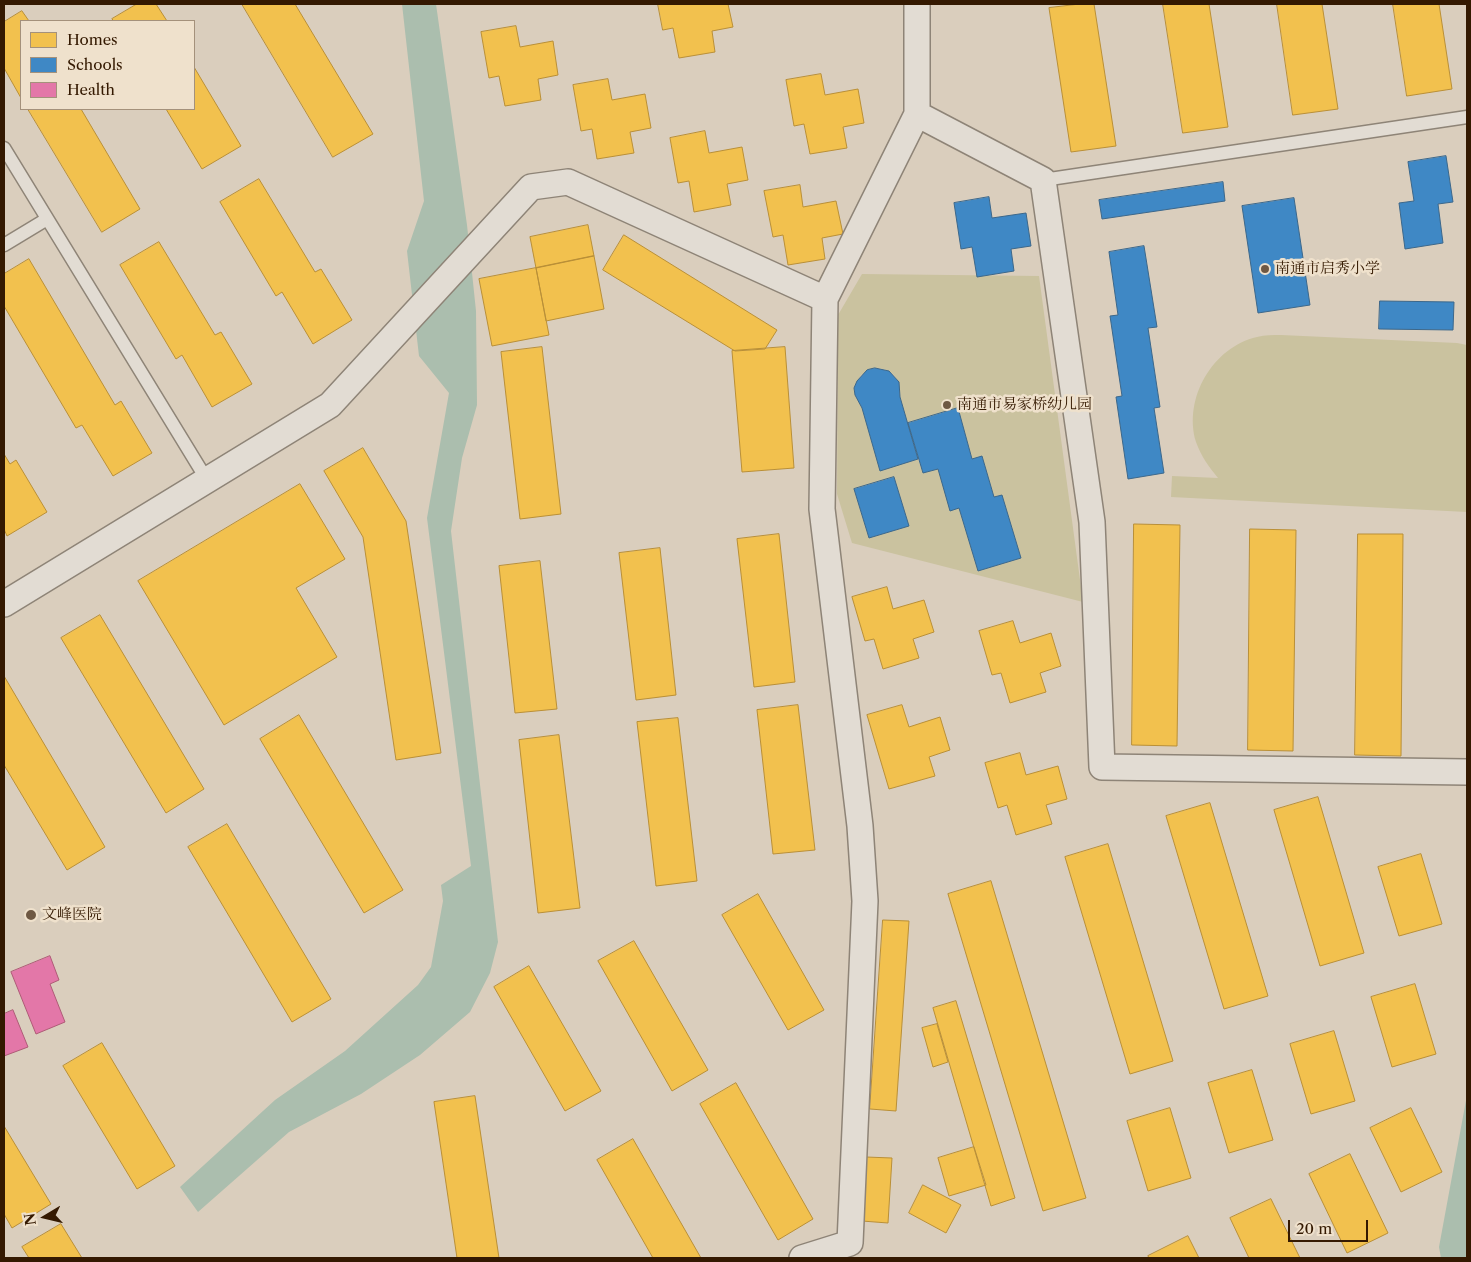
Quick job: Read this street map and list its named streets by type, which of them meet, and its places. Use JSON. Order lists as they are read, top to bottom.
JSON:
{
  "places": ["南通市启秀小学", "南通市易家桥幼儿园", "文峰医院"],
  "legend": ["Homes", "Schools", "Health"],
  "scale_bar": "20 m",
  "north": "left"
}
